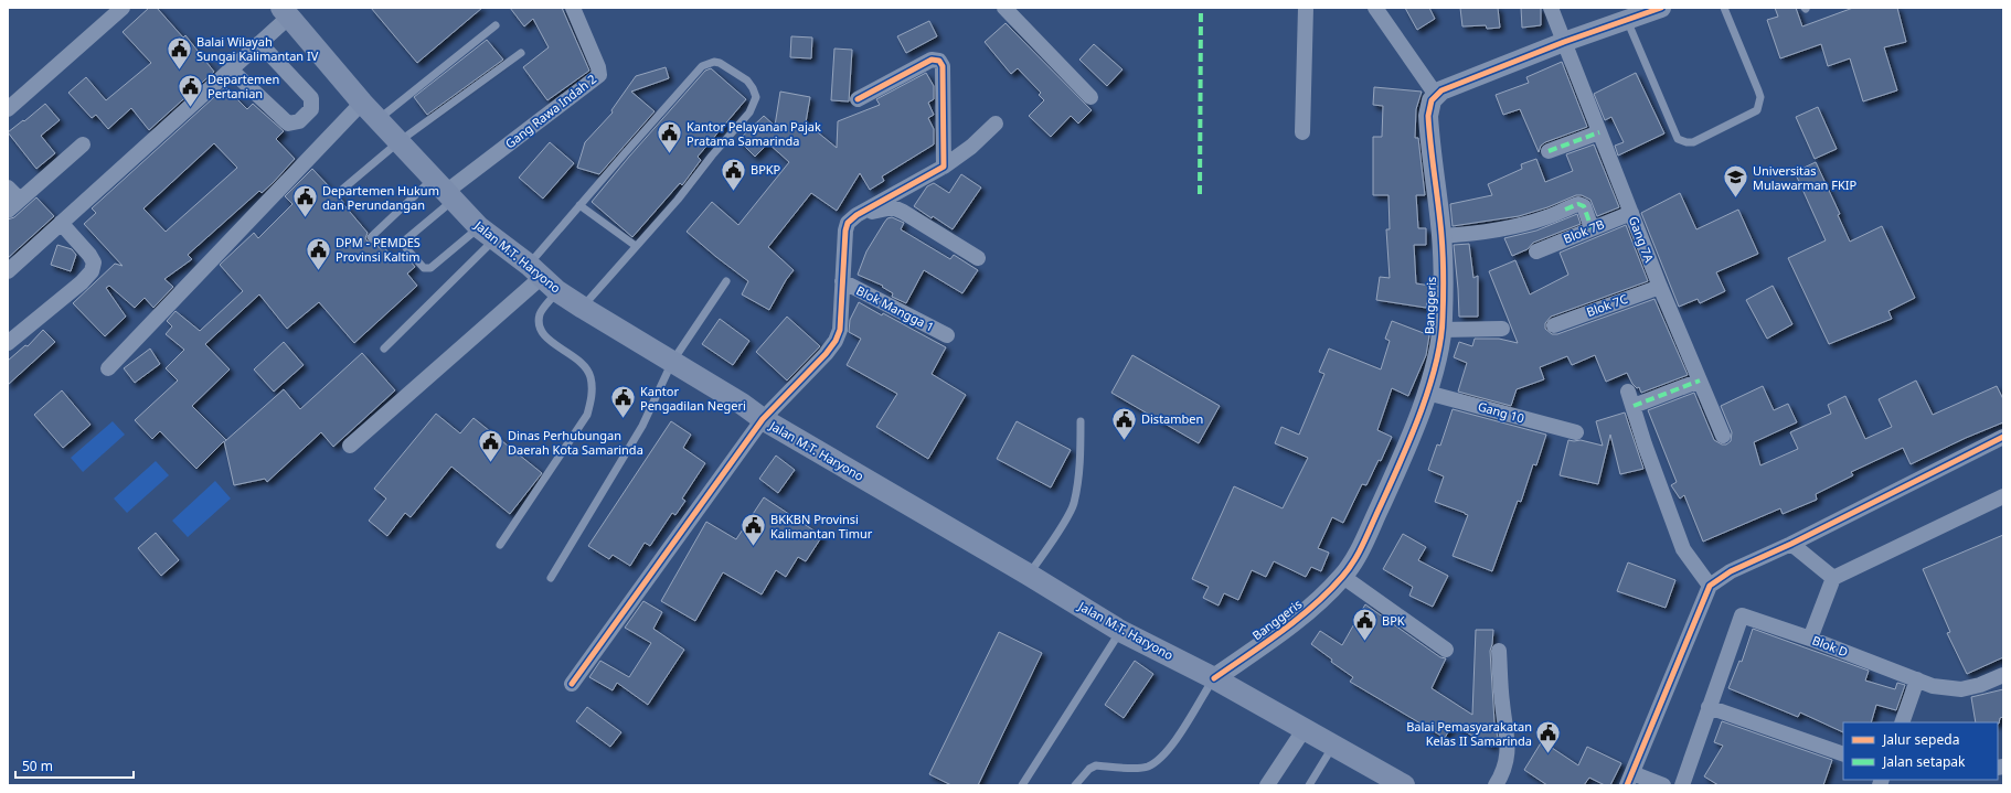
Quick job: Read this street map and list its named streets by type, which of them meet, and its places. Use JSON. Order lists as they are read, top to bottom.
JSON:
{
  "streets": {
    "main road": ["Jalan M.T. Haryono"],
    "street": [
      "Gang Rawa Indah 2",
      "Blok 7B",
      "Gang 7A",
      "Banggeris",
      "Blok 7C",
      "Blok Mangga 1",
      "Gang 10",
      "Blok D"
    ]
  },
  "crossings": [
    ["Gang Rawa Indah 2", "Jalan M.T. Haryono"],
    ["Blok 7B", "Gang 7A"],
    ["Gang 7A", "Blok 7C"],
    ["Jalan M.T. Haryono", "Banggeris"],
    ["Banggeris", "Gang 10"]
  ],
  "places": {
    "public building": [
      "Balai Wilayah Sungai Kalimantan IV",
      "Departemen Pertanian",
      "Kantor Pelayanan Pajak Pratama Samarinda",
      "BPKP",
      "Departemen Hukum dan Perundangan",
      "DPM - PEMDES Provinsi Kaltim",
      "Kantor Pengadilan Negeri",
      "Distamben",
      "Dinas Perhubungan Daerah Kota Samarinda",
      "BKKBN Provinsi Kalimantan Timur",
      "BPK",
      "Balai Pemasyarakatan Kelas II Samarinda"
    ],
    "school or university": ["Universitas Mulawarman FKIP"]
  },
  "legend": ["Jalur sepeda", "Jalan setapak"],
  "scale_bar": "50 m"
}
